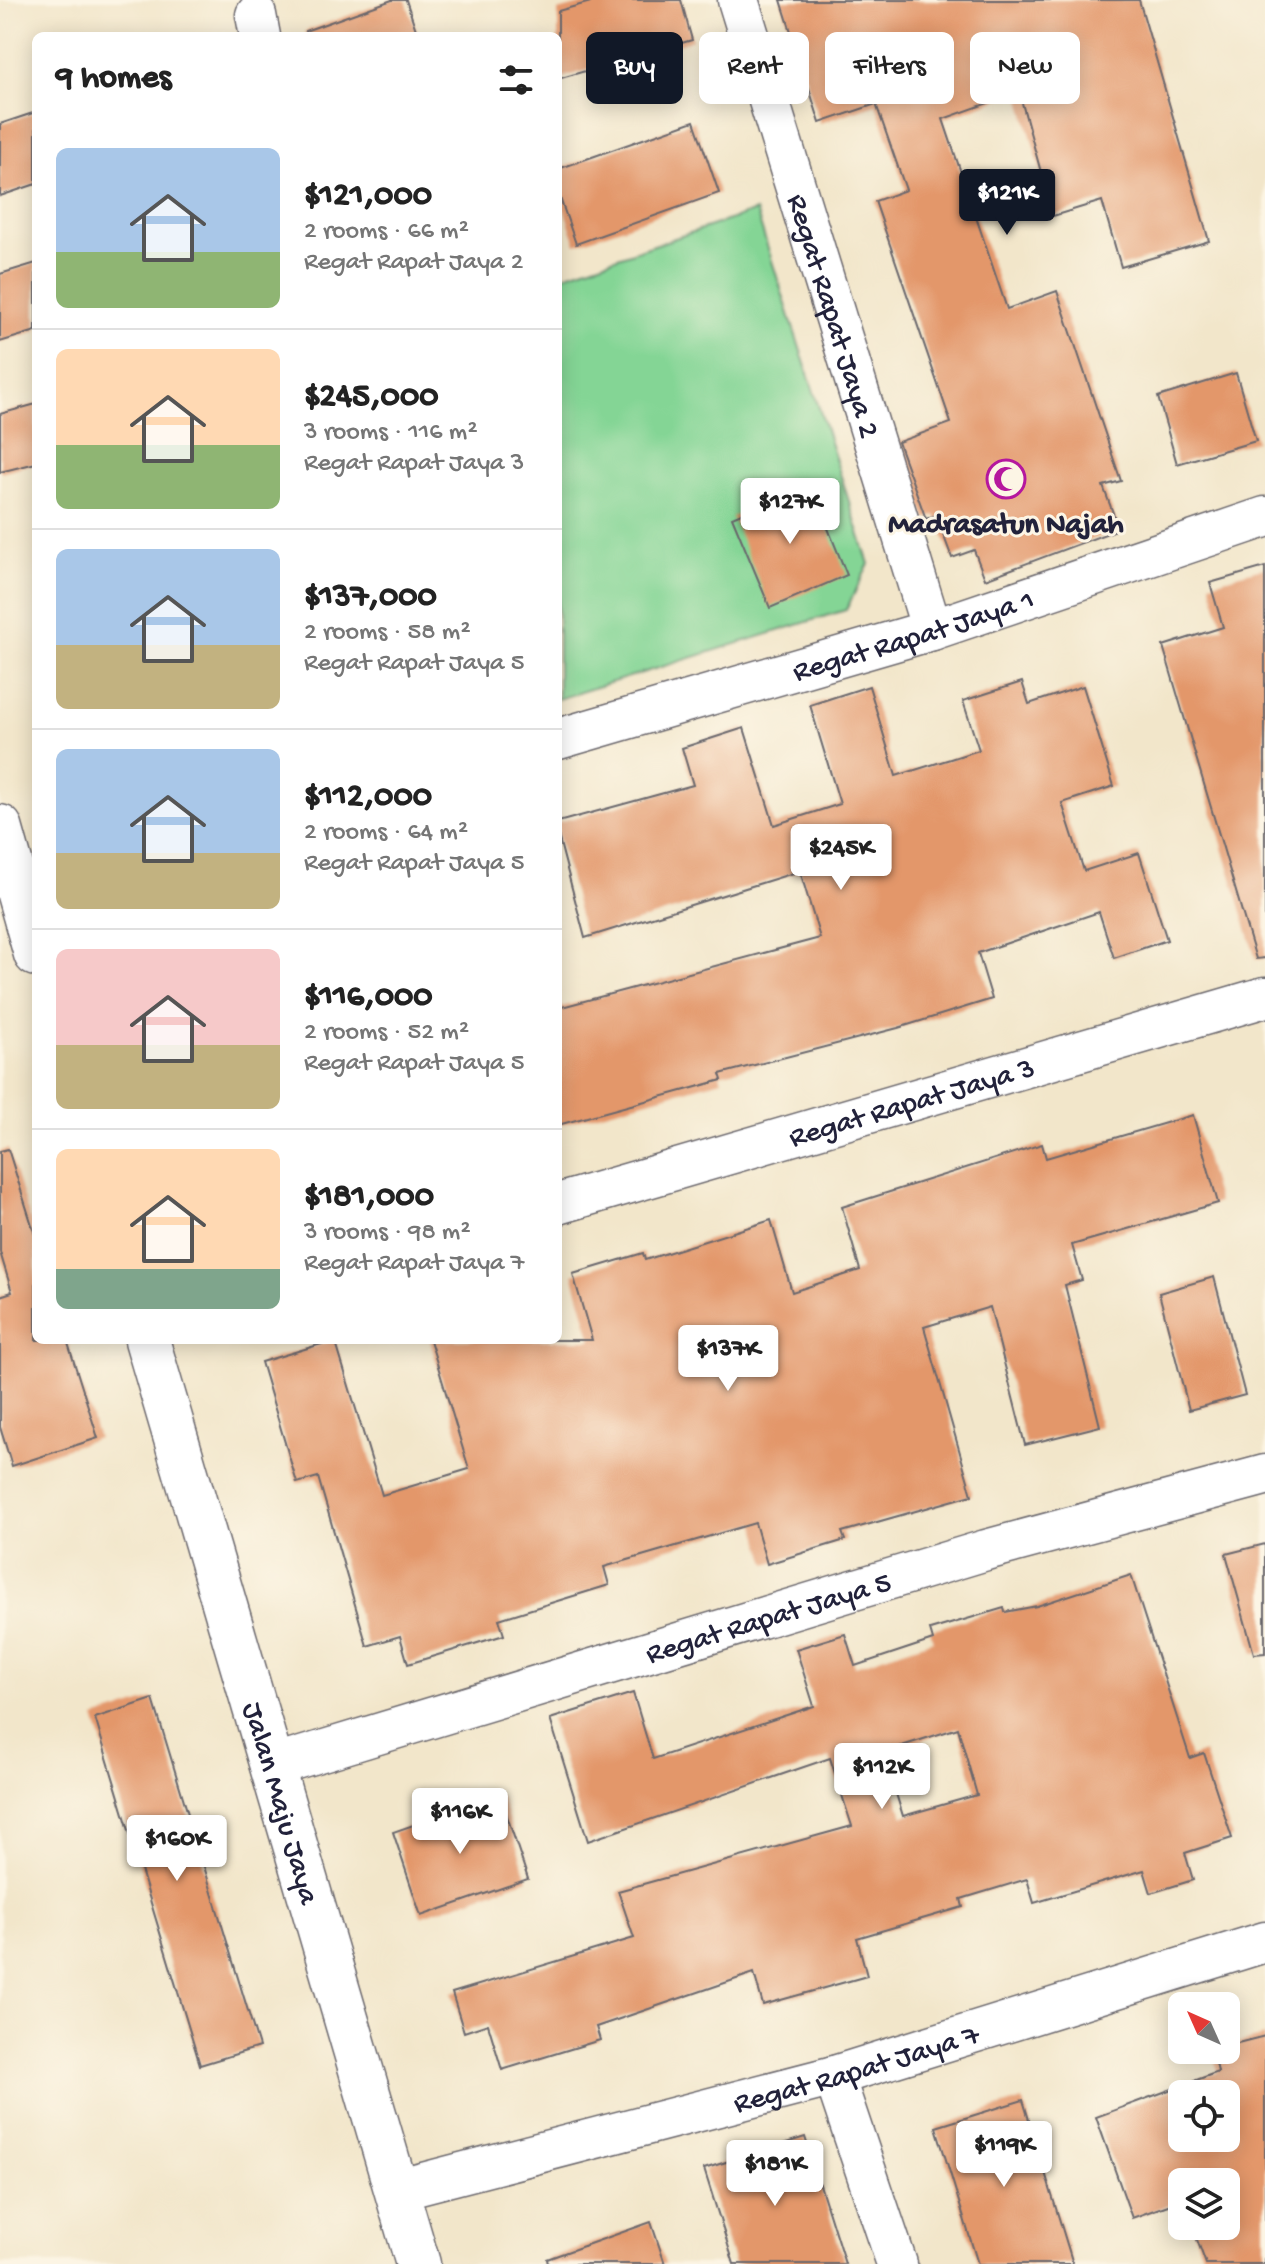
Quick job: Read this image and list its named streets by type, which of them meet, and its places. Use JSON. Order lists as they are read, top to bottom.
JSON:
{
  "streets": {
    "street": [
      "Regat Rapat Jaya 2",
      "Regat Rapat Jaya 1",
      "Regat Rapat Jaya 3",
      "Regat Rapat Jaya 5",
      "Jalan Maju Jaya",
      "Regat Rapat Jaya 7"
    ]
  },
  "crossings": [
    ["Regat Rapat Jaya 2", "Regat Rapat Jaya 1"],
    ["Regat Rapat Jaya 5", "Jalan Maju Jaya"],
    ["Jalan Maju Jaya", "Regat Rapat Jaya 7"]
  ],
  "places": {
    "mosque": ["Madrasatun Najah"]
  },
  "north": "top left",
  "page": {
    "chip": [
      "Buy",
      "Rent",
      "Filters",
      "New"
    ],
    "heading": "9 homes",
    "list": [
      {
        "name": "$121,000",
        "note": "2 rooms · 66 m² · Regat Rapat Jaya 2"
      },
      {
        "name": "$245,000",
        "note": "3 rooms · 116 m² · Regat Rapat Jaya 3"
      },
      {
        "name": "$137,000",
        "note": "2 rooms · 58 m² · Regat Rapat Jaya 5"
      },
      {
        "name": "$112,000",
        "note": "2 rooms · 64 m² · Regat Rapat Jaya 5"
      },
      {
        "name": "$116,000",
        "note": "2 rooms · 52 m² · Regat Rapat Jaya 5"
      },
      {
        "name": "$181,000",
        "note": "3 rooms · 98 m² · Regat Rapat Jaya 7"
      }
    ],
    "price": [
      "$121K",
      "$127K",
      "$245K",
      "$137K",
      "$112K",
      "$116K",
      "$160K",
      "$119K",
      "$181K"
    ]
  }
}
